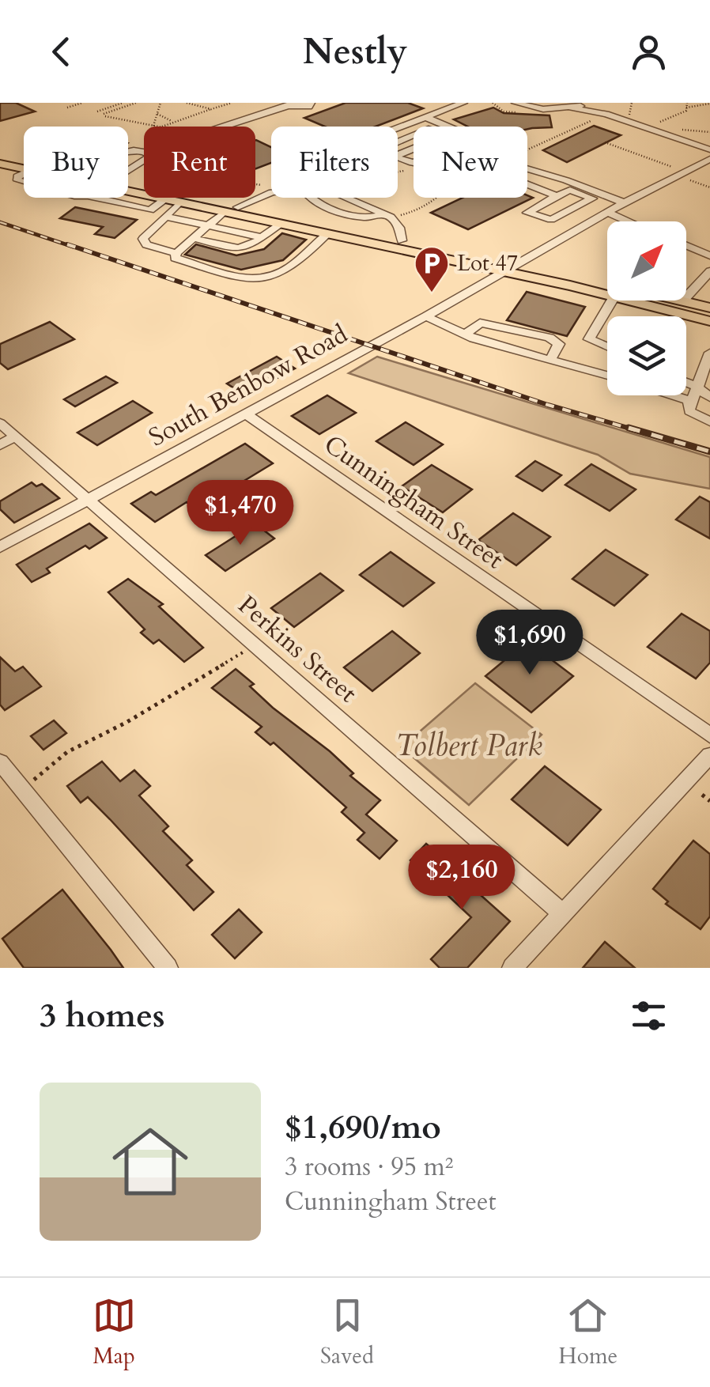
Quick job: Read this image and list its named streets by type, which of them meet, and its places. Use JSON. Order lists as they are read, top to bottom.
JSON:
{
  "streets": {
    "street": ["South Benbow Road", "Cunningham Street", "Perkins Street"]
  },
  "crossings": [
    ["South Benbow Road", "Cunningham Street"],
    ["South Benbow Road", "Perkins Street"]
  ],
  "parks": ["Tolbert Park"],
  "places": {
    "parking": ["Lot 47"]
  },
  "north": "top right",
  "page": {
    "header": "Nestly",
    "chip": [
      "Buy",
      "Rent",
      "Filters",
      "New"
    ],
    "price": ["$1,470", "$1,690", "$2,160"],
    "heading": "3 homes",
    "list": [
      {
        "name": "$1,690/mo",
        "note": "3 rooms · 95 m² · Cunningham Street"
      }
    ],
    "tabs": ["Map", "Saved", "Home"]
  }
}
